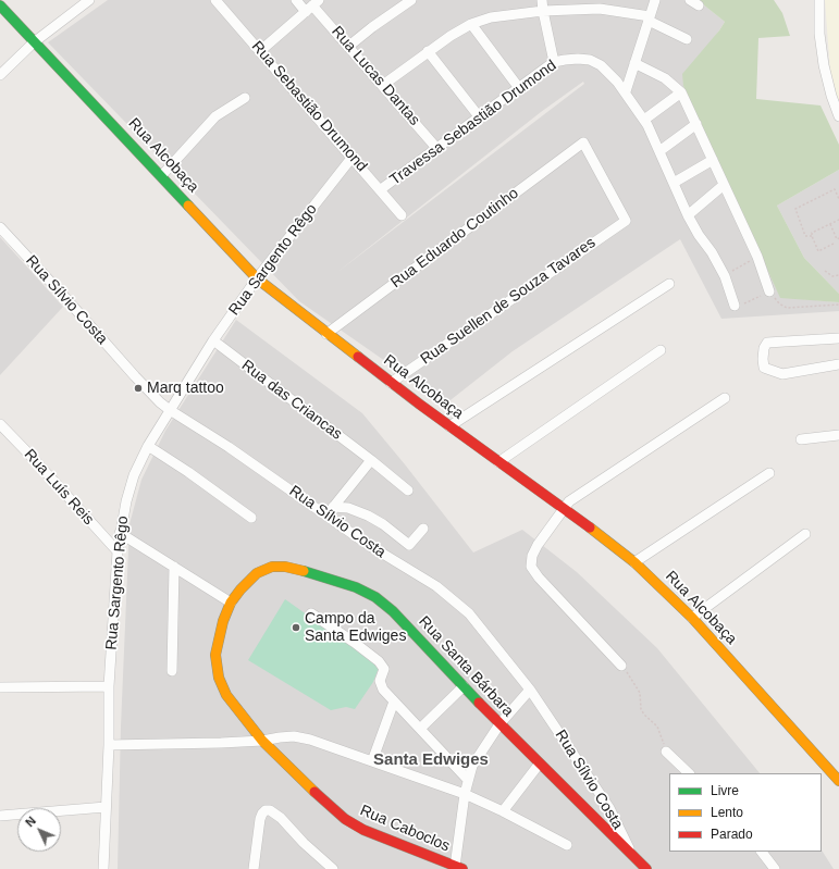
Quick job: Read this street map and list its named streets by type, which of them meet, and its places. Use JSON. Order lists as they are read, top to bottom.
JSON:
{
  "streets": {
    "main road": ["Rua Alcobaça", "Rua Santa Bárbara", "Rua Caboclos"],
    "street": [
      "Rua Lucas Dantas",
      "Rua Sebastião Drumond",
      "Travessa Sebastião Drumond",
      "Rua Eduardo Coutinho",
      "Rua Sargento Rêgo",
      "Rua Sílvio Costa",
      "Rua Suellen de Souza Tavares",
      "Rua das Criancas",
      "Rua Luís Reis"
    ]
  },
  "crossings": [
    ["Rua Lucas Dantas", "Travessa Sebastião Drumond"],
    ["Rua Sebastião Drumond", "Travessa Sebastião Drumond"],
    ["Rua Sebastião Drumond", "Rua Sargento Rêgo"],
    ["Rua Alcobaça", "Rua Eduardo Coutinho"],
    ["Rua Alcobaça", "Rua Sargento Rêgo"],
    ["Rua Alcobaça", "Rua Suellen de Souza Tavares"],
    ["Rua Eduardo Coutinho", "Rua Suellen de Souza Tavares"],
    ["Rua Sargento Rêgo", "Rua Sílvio Costa"],
    ["Rua Sargento Rêgo", "Rua das Criancas"],
    ["Rua Sargento Rêgo", "Rua Luís Reis"],
    ["Rua Sílvio Costa", "Rua Santa Bárbara"],
    ["Rua Santa Bárbara", "Rua Caboclos"]
  ],
  "districts": ["Santa Edwiges"],
  "places": ["Marq tattoo", "Campo da Santa Edwiges"],
  "legend": ["Livre", "Lento", "Parado"],
  "north": "top left"
}
